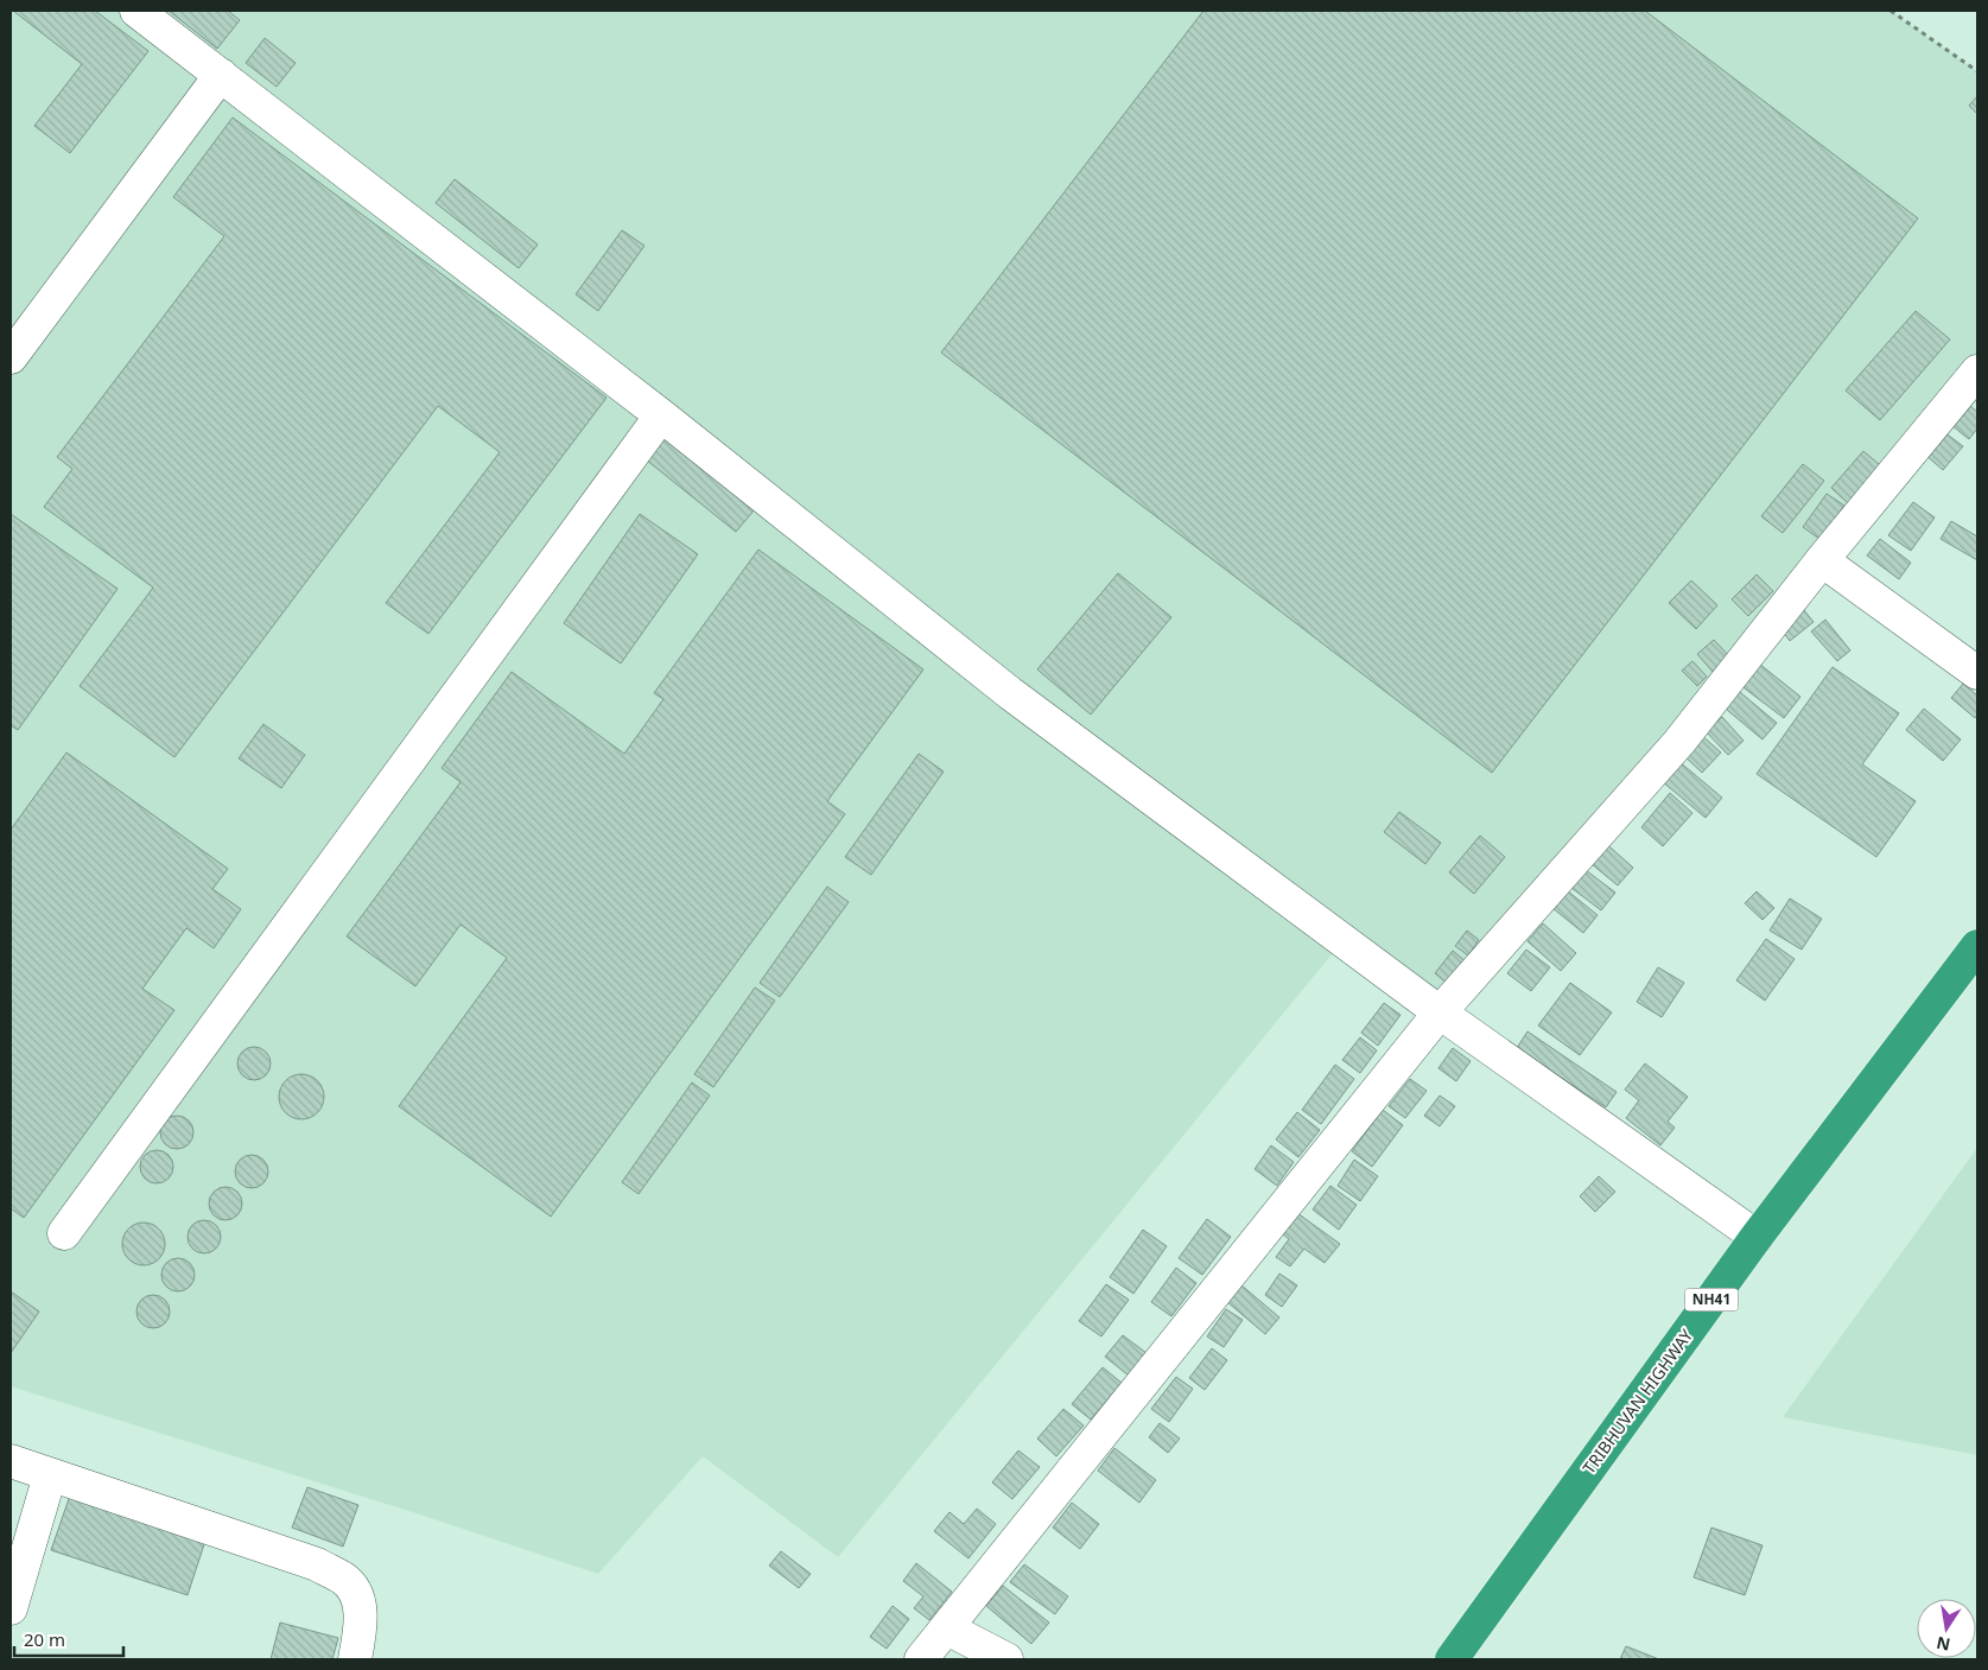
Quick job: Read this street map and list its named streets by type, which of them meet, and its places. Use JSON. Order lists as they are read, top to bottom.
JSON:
{
  "streets": {
    "highway": ["NH41", "TRIBHUVAN HIGHWAY"]
  },
  "scale_bar": "20 m",
  "north": "bottom"
}
